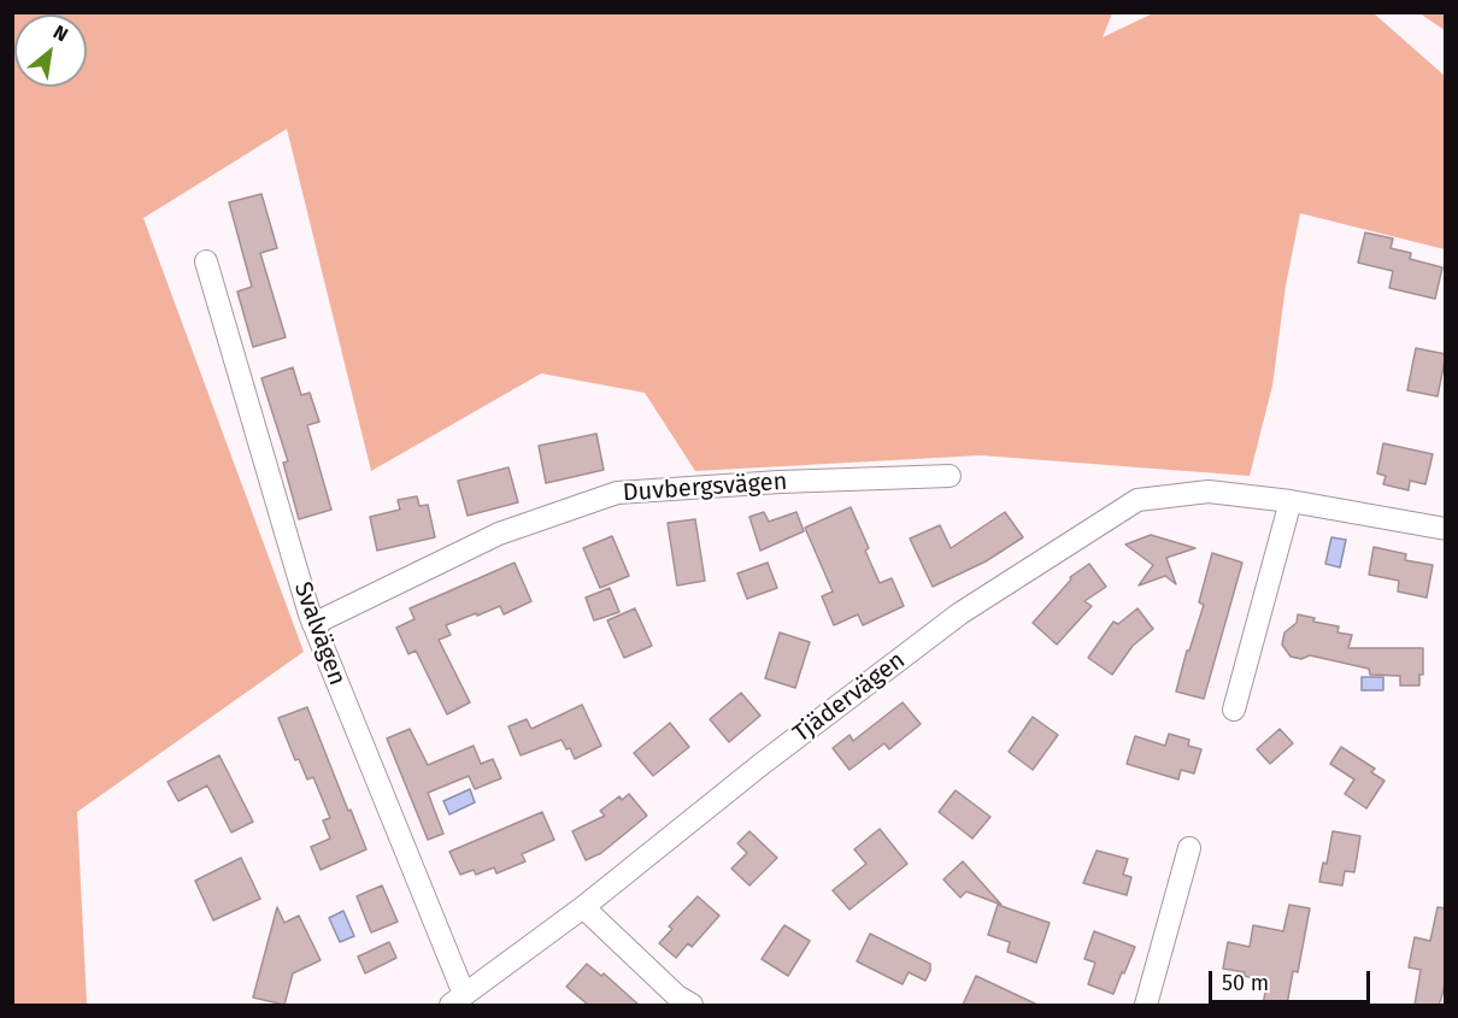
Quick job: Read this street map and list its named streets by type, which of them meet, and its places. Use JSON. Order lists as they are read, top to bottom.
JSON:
{
  "streets": {
    "street": ["Duvbergsvägen", "Svalvägen", "Tjädervägen"]
  },
  "crossings": [
    ["Duvbergsvägen", "Svalvägen"],
    ["Svalvägen", "Tjädervägen"]
  ],
  "scale_bar": "50 m",
  "north": "top right"
}
